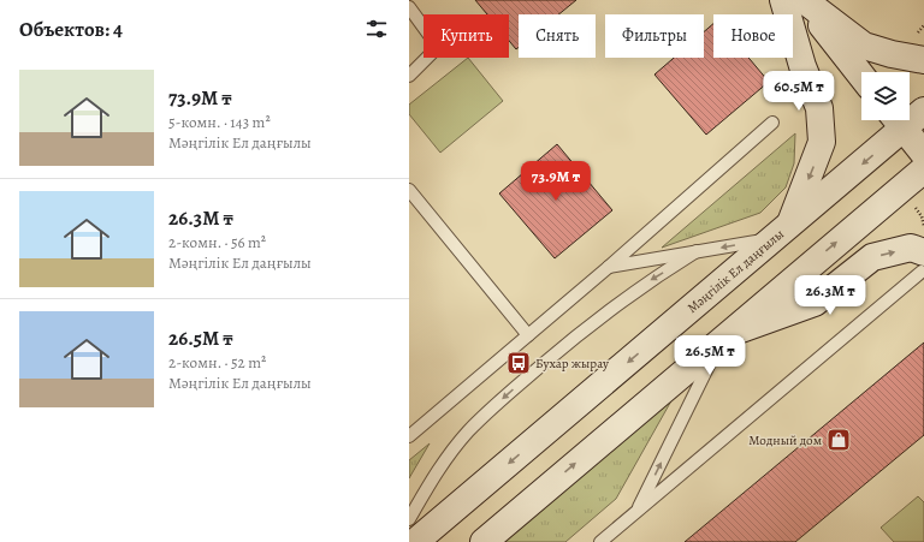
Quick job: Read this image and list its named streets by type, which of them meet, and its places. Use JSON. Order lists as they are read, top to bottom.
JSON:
{
  "streets": {
    "main road": ["Мәңгілік Ел даңғылы"]
  },
  "places": {
    "bus stop": ["Бухар жырау"],
    "shop": ["Модный дом"]
  },
  "page": {
    "heading": "Объектов: 4",
    "chip": [
      "Купить",
      "Снять",
      "Фильтры",
      "Новое"
    ],
    "list": [
      {
        "name": "73.9M ₸",
        "note": "5-комн. · 143 m² · Мәңгілік Ел даңғылы"
      },
      {
        "name": "26.3M ₸",
        "note": "2-комн. · 56 m² · Мәңгілік Ел даңғылы"
      },
      {
        "name": "26.5M ₸",
        "note": "2-комн. · 52 m² · Мәңгілік Ел даңғылы"
      }
    ],
    "price": [
      "60.5M ₸",
      "73.9M ₸",
      "26.3M ₸",
      "26.5M ₸"
    ]
  }
}
